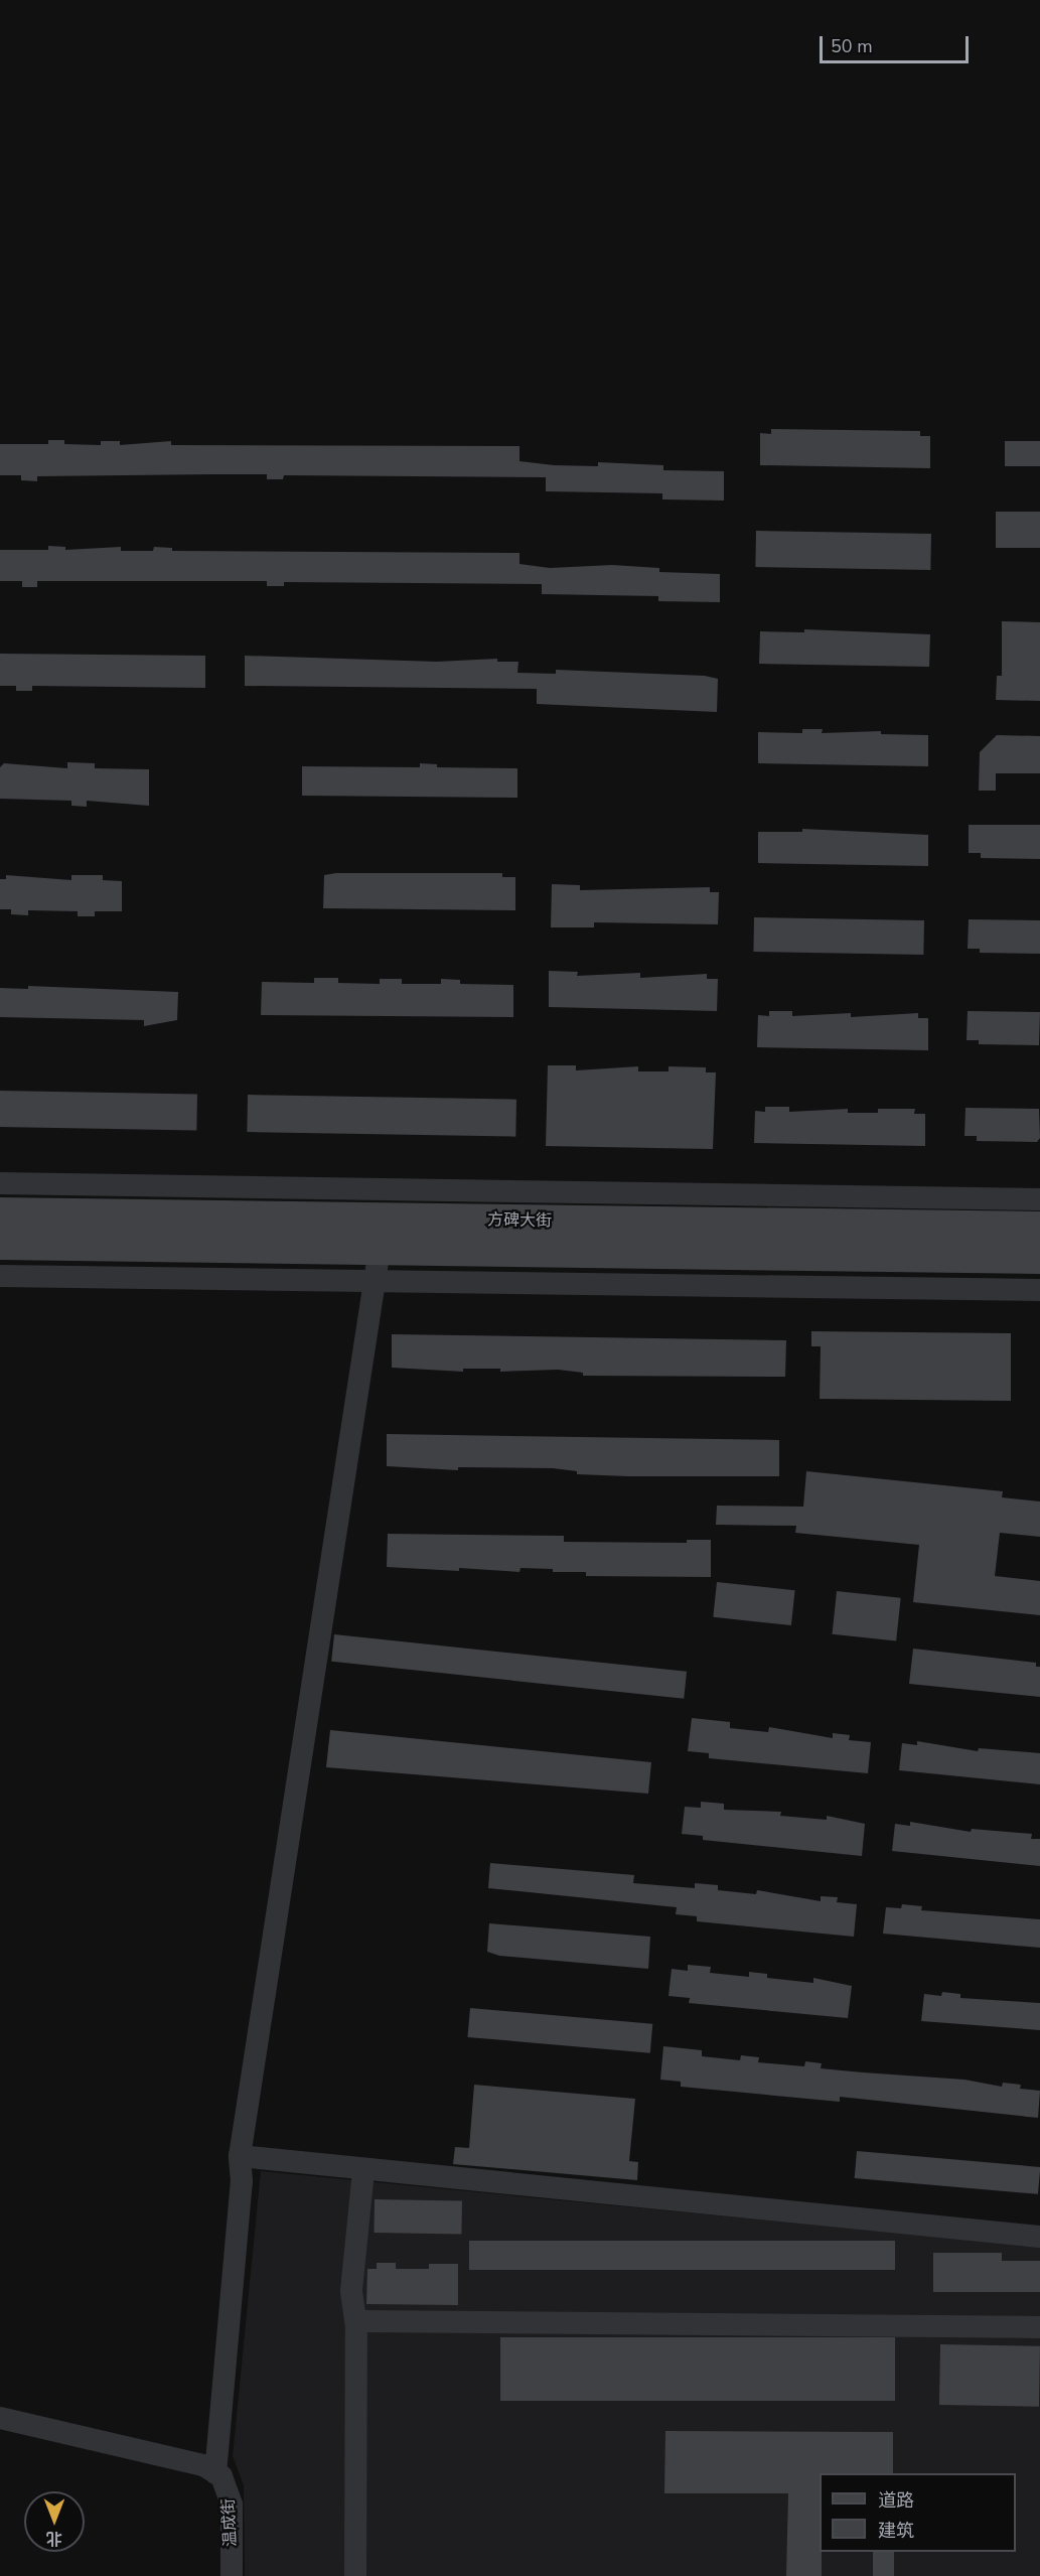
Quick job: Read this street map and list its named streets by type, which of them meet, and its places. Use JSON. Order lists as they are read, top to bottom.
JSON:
{
  "streets": {
    "main road": ["方碑大街"],
    "street": ["温成街"]
  },
  "legend": ["道路", "建筑"],
  "scale_bar": "50 m",
  "north": "bottom"
}
